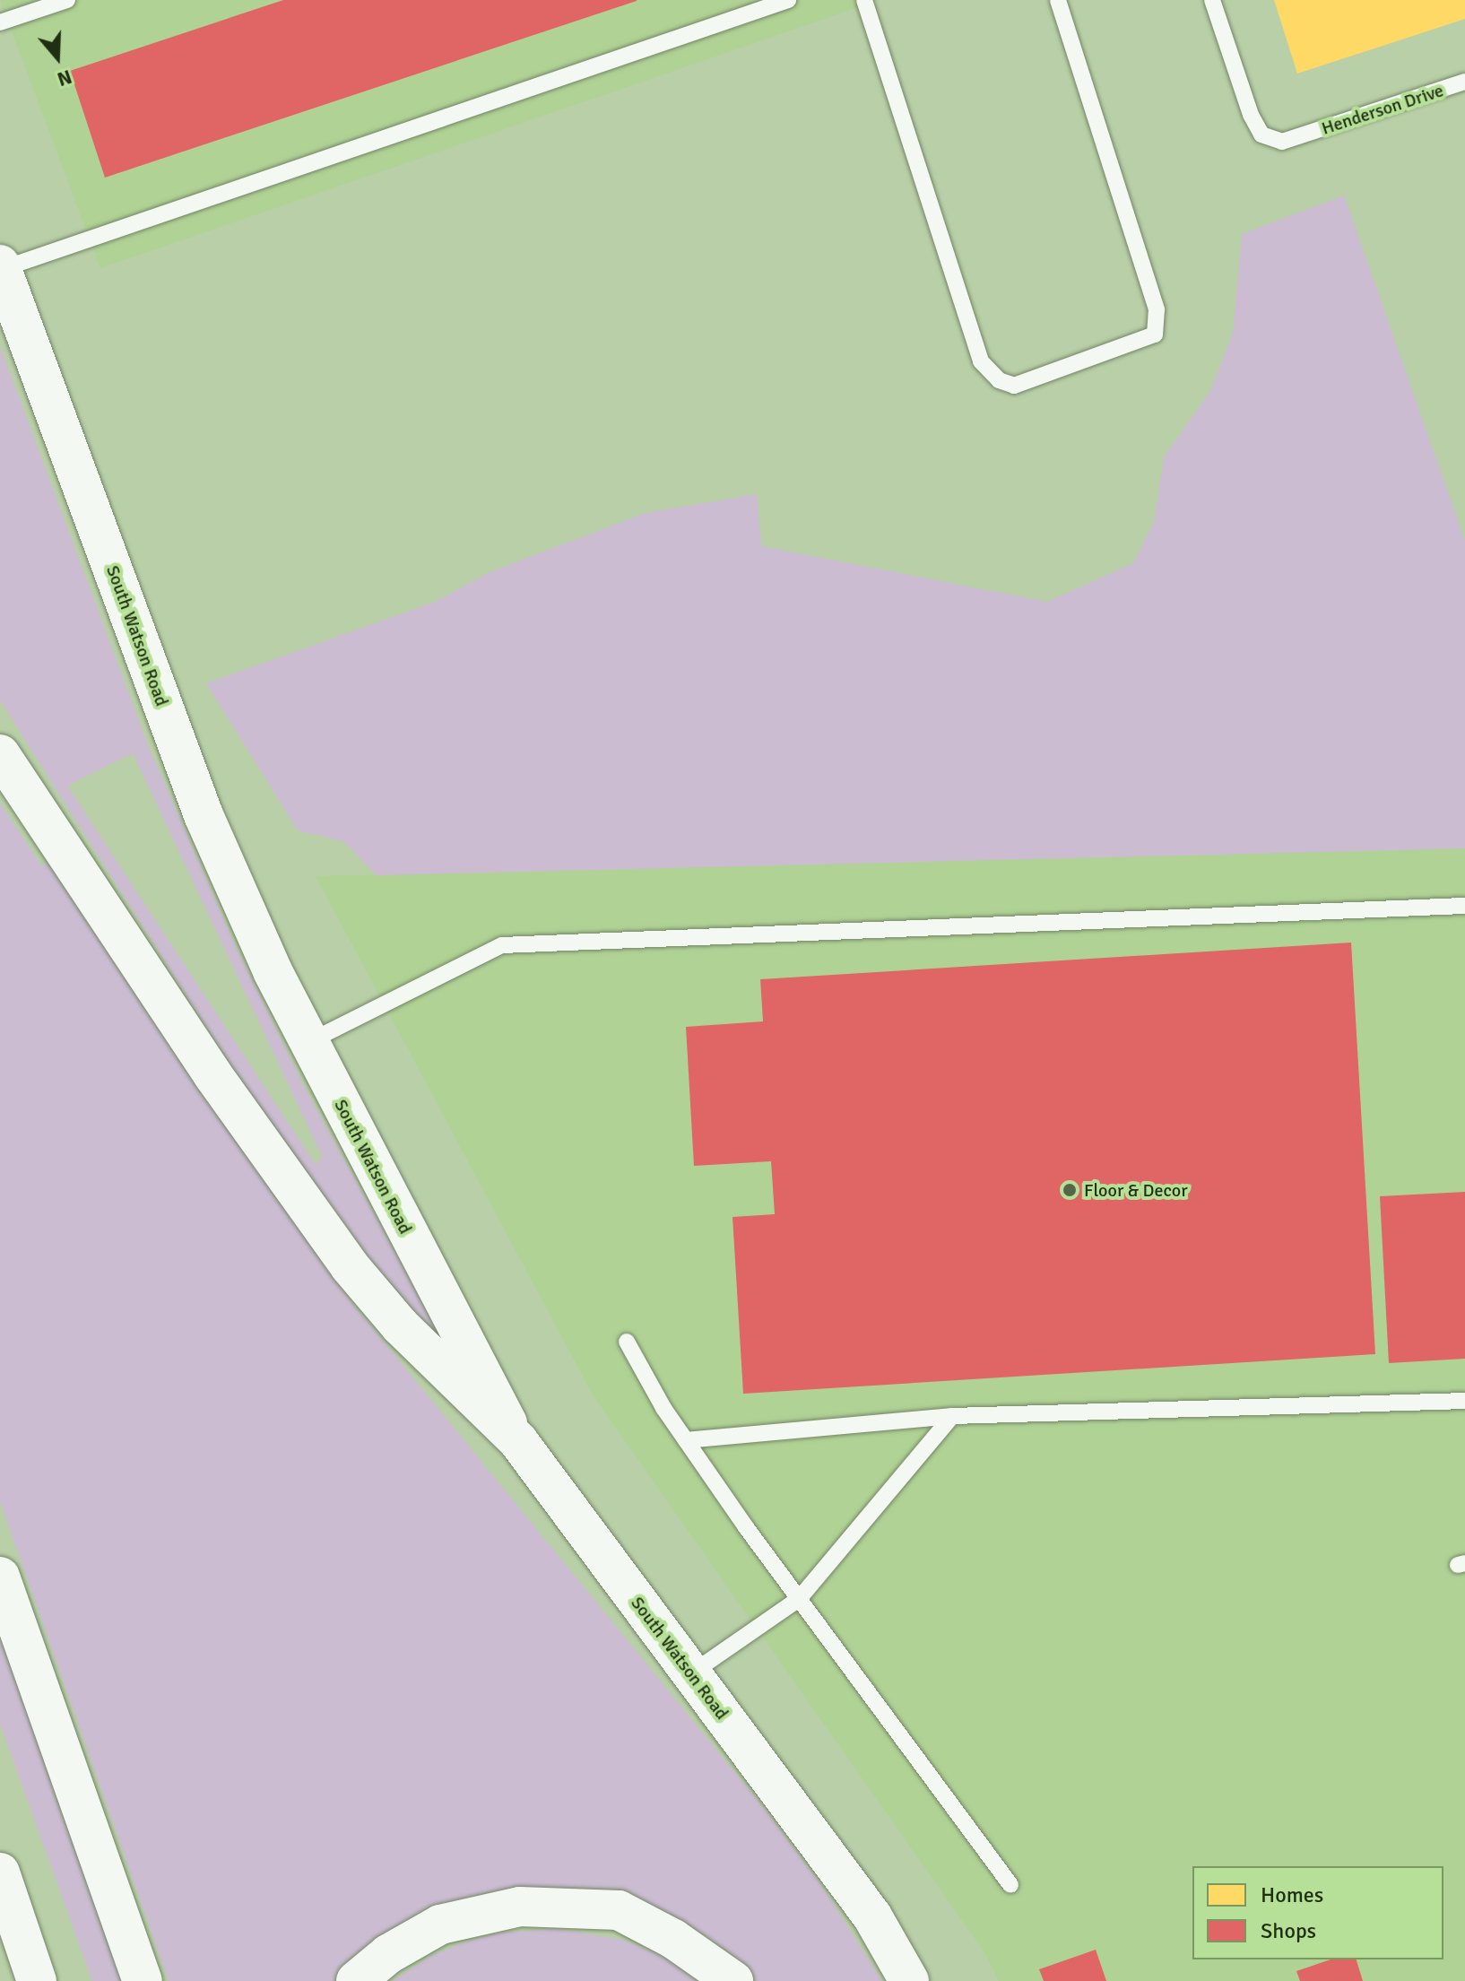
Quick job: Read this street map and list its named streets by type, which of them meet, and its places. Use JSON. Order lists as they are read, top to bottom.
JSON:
{
  "streets": {
    "main road": ["South Watson Road"],
    "lane": ["Henderson Drive"]
  },
  "places": ["Floor & Decor"],
  "legend": ["Homes", "Shops"],
  "north": "bottom"
}
